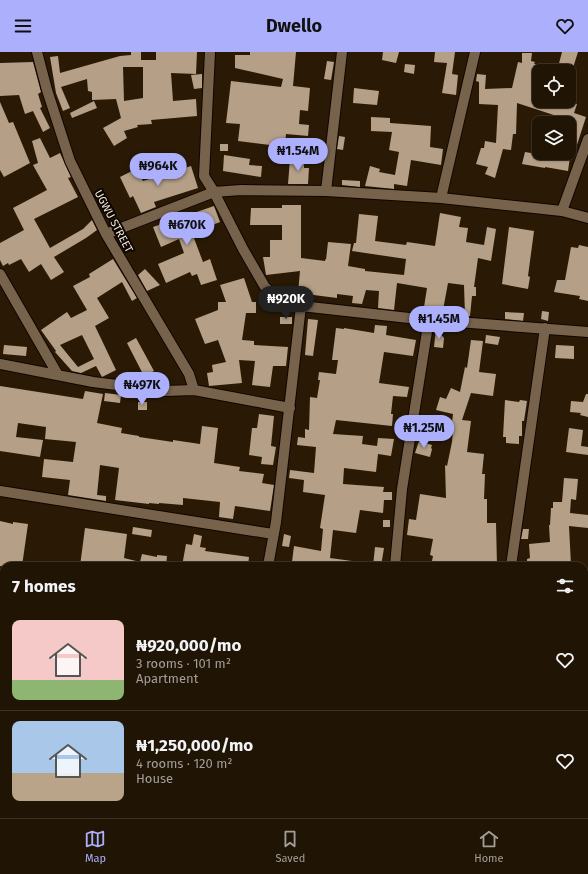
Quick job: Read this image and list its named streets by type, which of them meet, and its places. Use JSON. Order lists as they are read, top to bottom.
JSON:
{
  "streets": {
    "street": ["UGWU STREET"]
  },
  "page": {
    "header": "Dwello",
    "price": [
      "₦1.54M",
      "₦964K",
      "₦670K",
      "₦920K",
      "₦1.45M",
      "₦497K",
      "₦1.25M"
    ],
    "heading": "7 homes",
    "list": [
      {
        "name": "₦920,000/mo",
        "note": "3 rooms · 101 m² · Apartment"
      },
      {
        "name": "₦1,250,000/mo",
        "note": "4 rooms · 120 m² · House"
      }
    ],
    "tabs": ["Map", "Saved", "Home"]
  }
}
